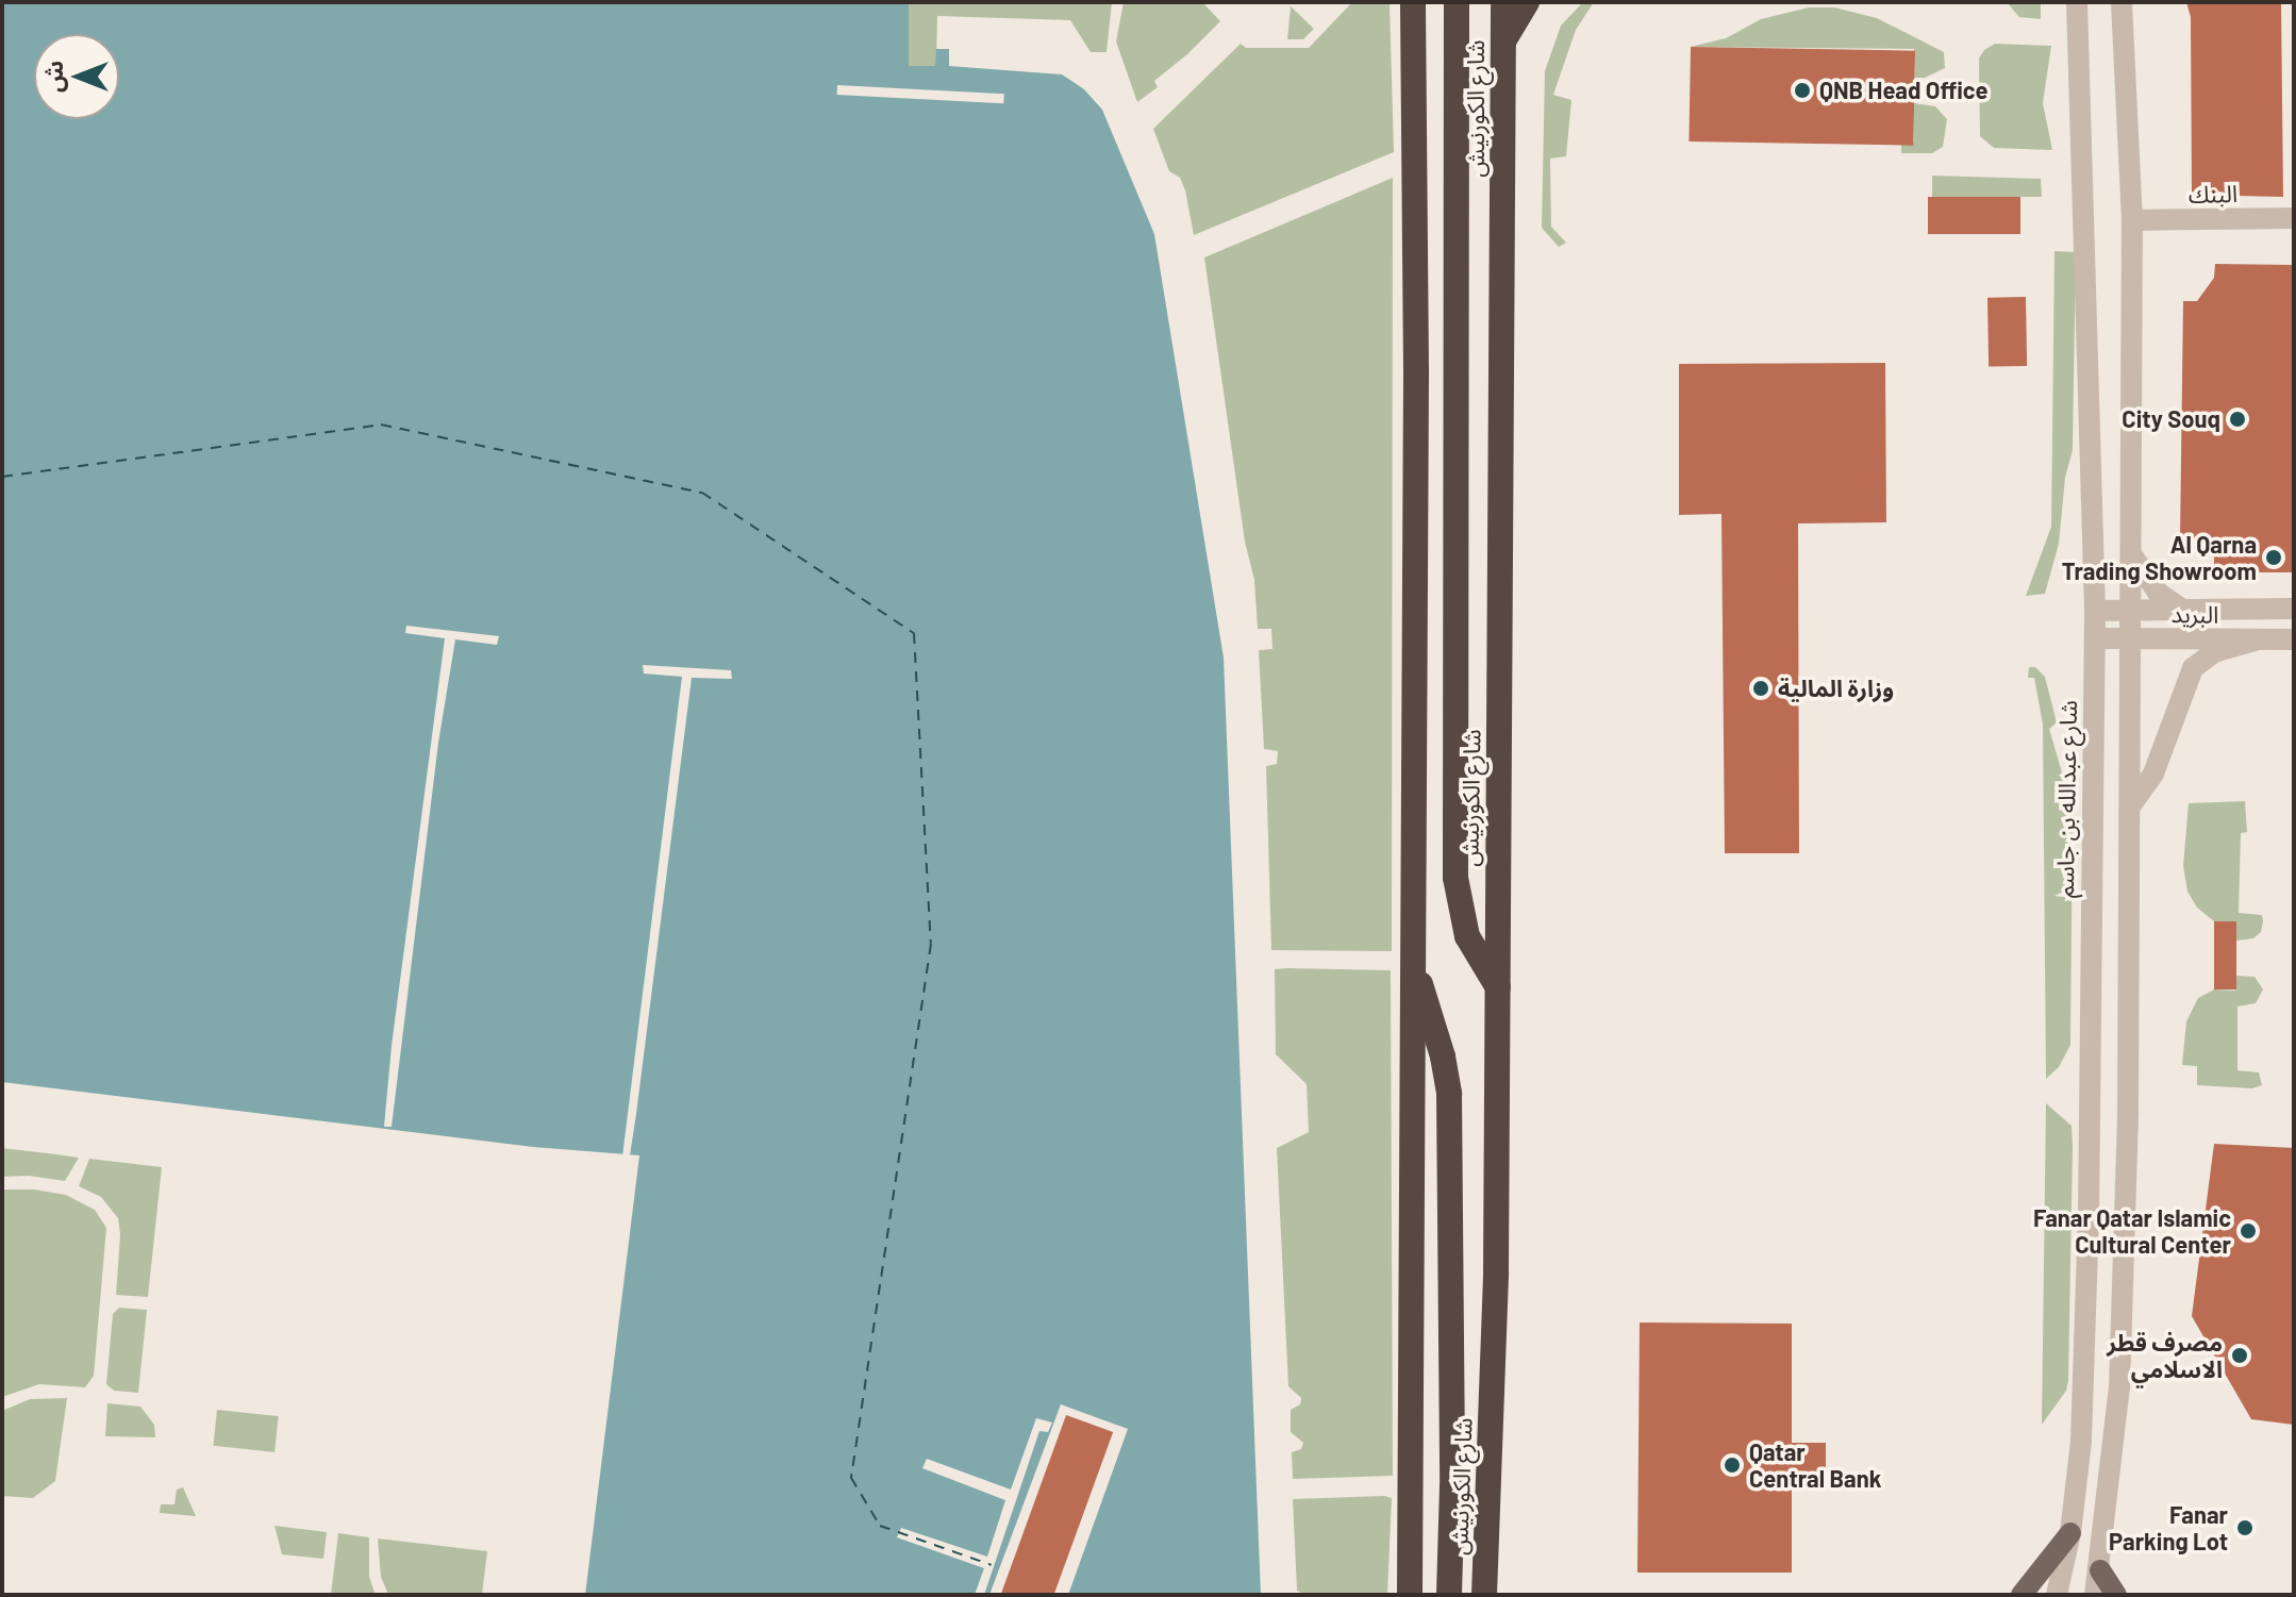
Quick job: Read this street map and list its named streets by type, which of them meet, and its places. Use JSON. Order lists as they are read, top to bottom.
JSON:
{
  "streets": {
    "highway": ["شارع الكورنيش"],
    "street": ["البنك", "البريد", "شارع عبدالله بن جاسم"]
  },
  "crossings": [
    ["البريد", "شارع عبدالله بن جاسم"]
  ],
  "places": [
    "QNB Head Office",
    "City Souq",
    "Al Qarna Trading Showroom",
    "وزارة المالية",
    "Fanar Qatar Islamic Cultural Center",
    "مصرف قطر الاسلامي",
    "Qatar Central Bank",
    "Fanar Parking Lot"
  ],
  "north": "left"
}
